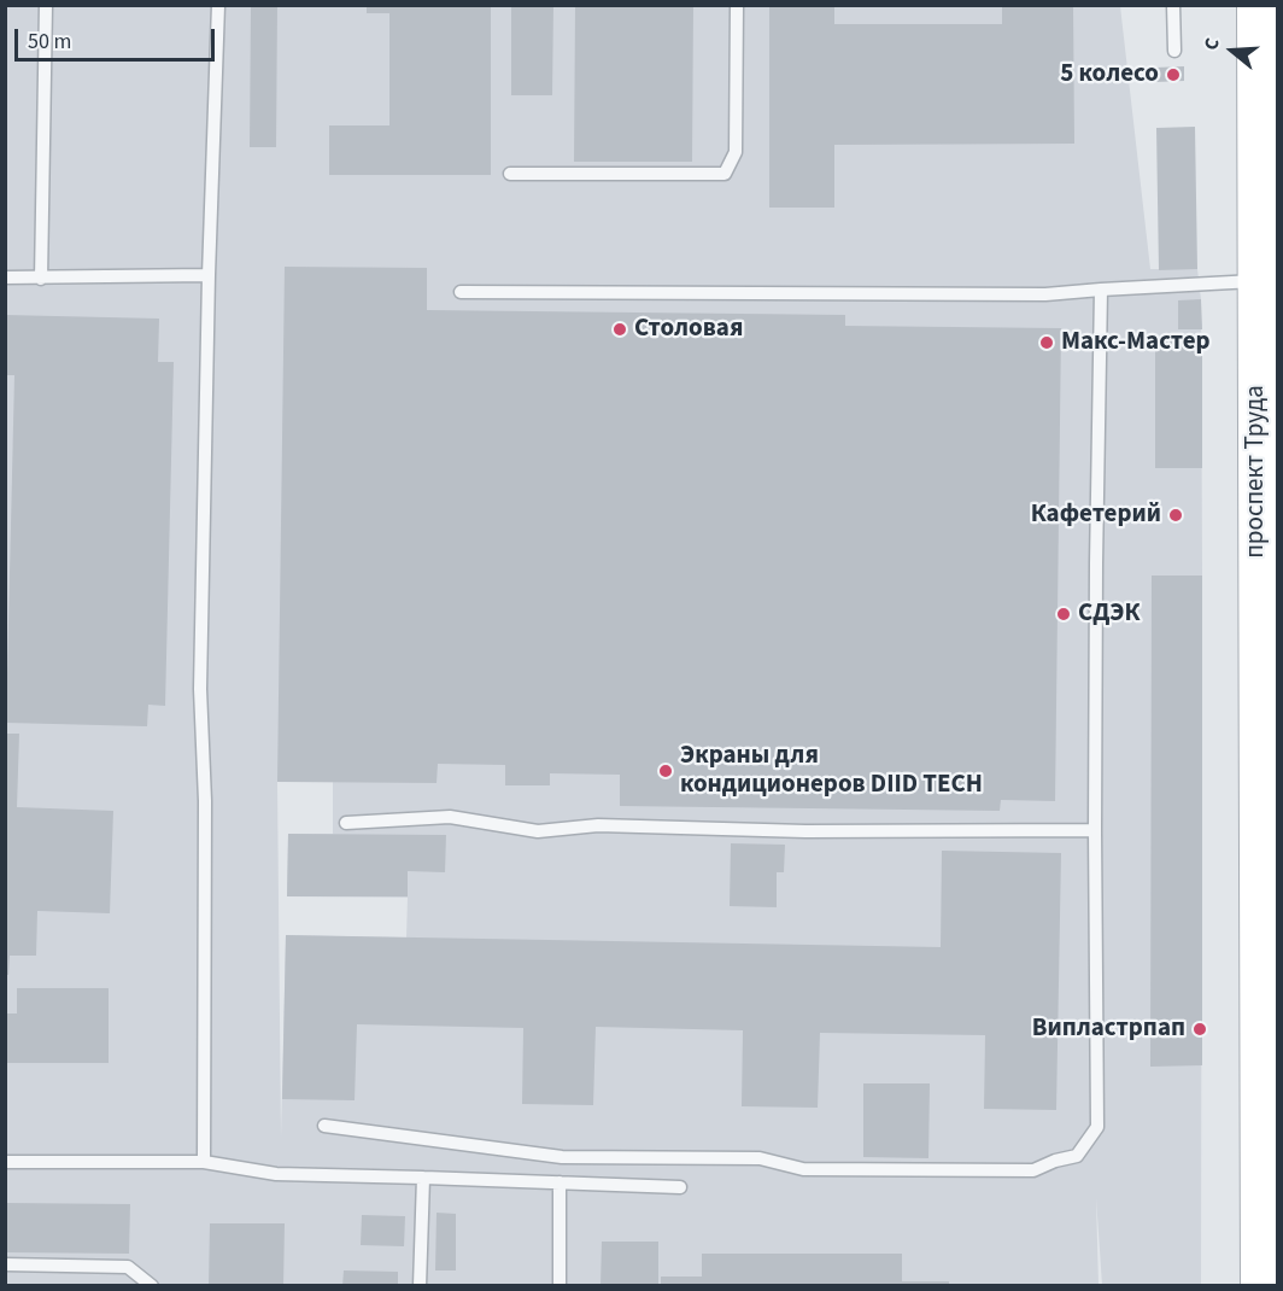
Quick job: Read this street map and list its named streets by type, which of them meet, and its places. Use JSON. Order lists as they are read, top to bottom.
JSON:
{
  "streets": {
    "main road": ["проспект Труда"]
  },
  "places": [
    "5 колесо",
    "Столовая",
    "Макс-Мастер",
    "Кафетерий",
    "СДЭК",
    "Экраны для кондиционеров DIID TECH",
    "Випластрпап"
  ],
  "scale_bar": "50 m",
  "north": "left"
}
